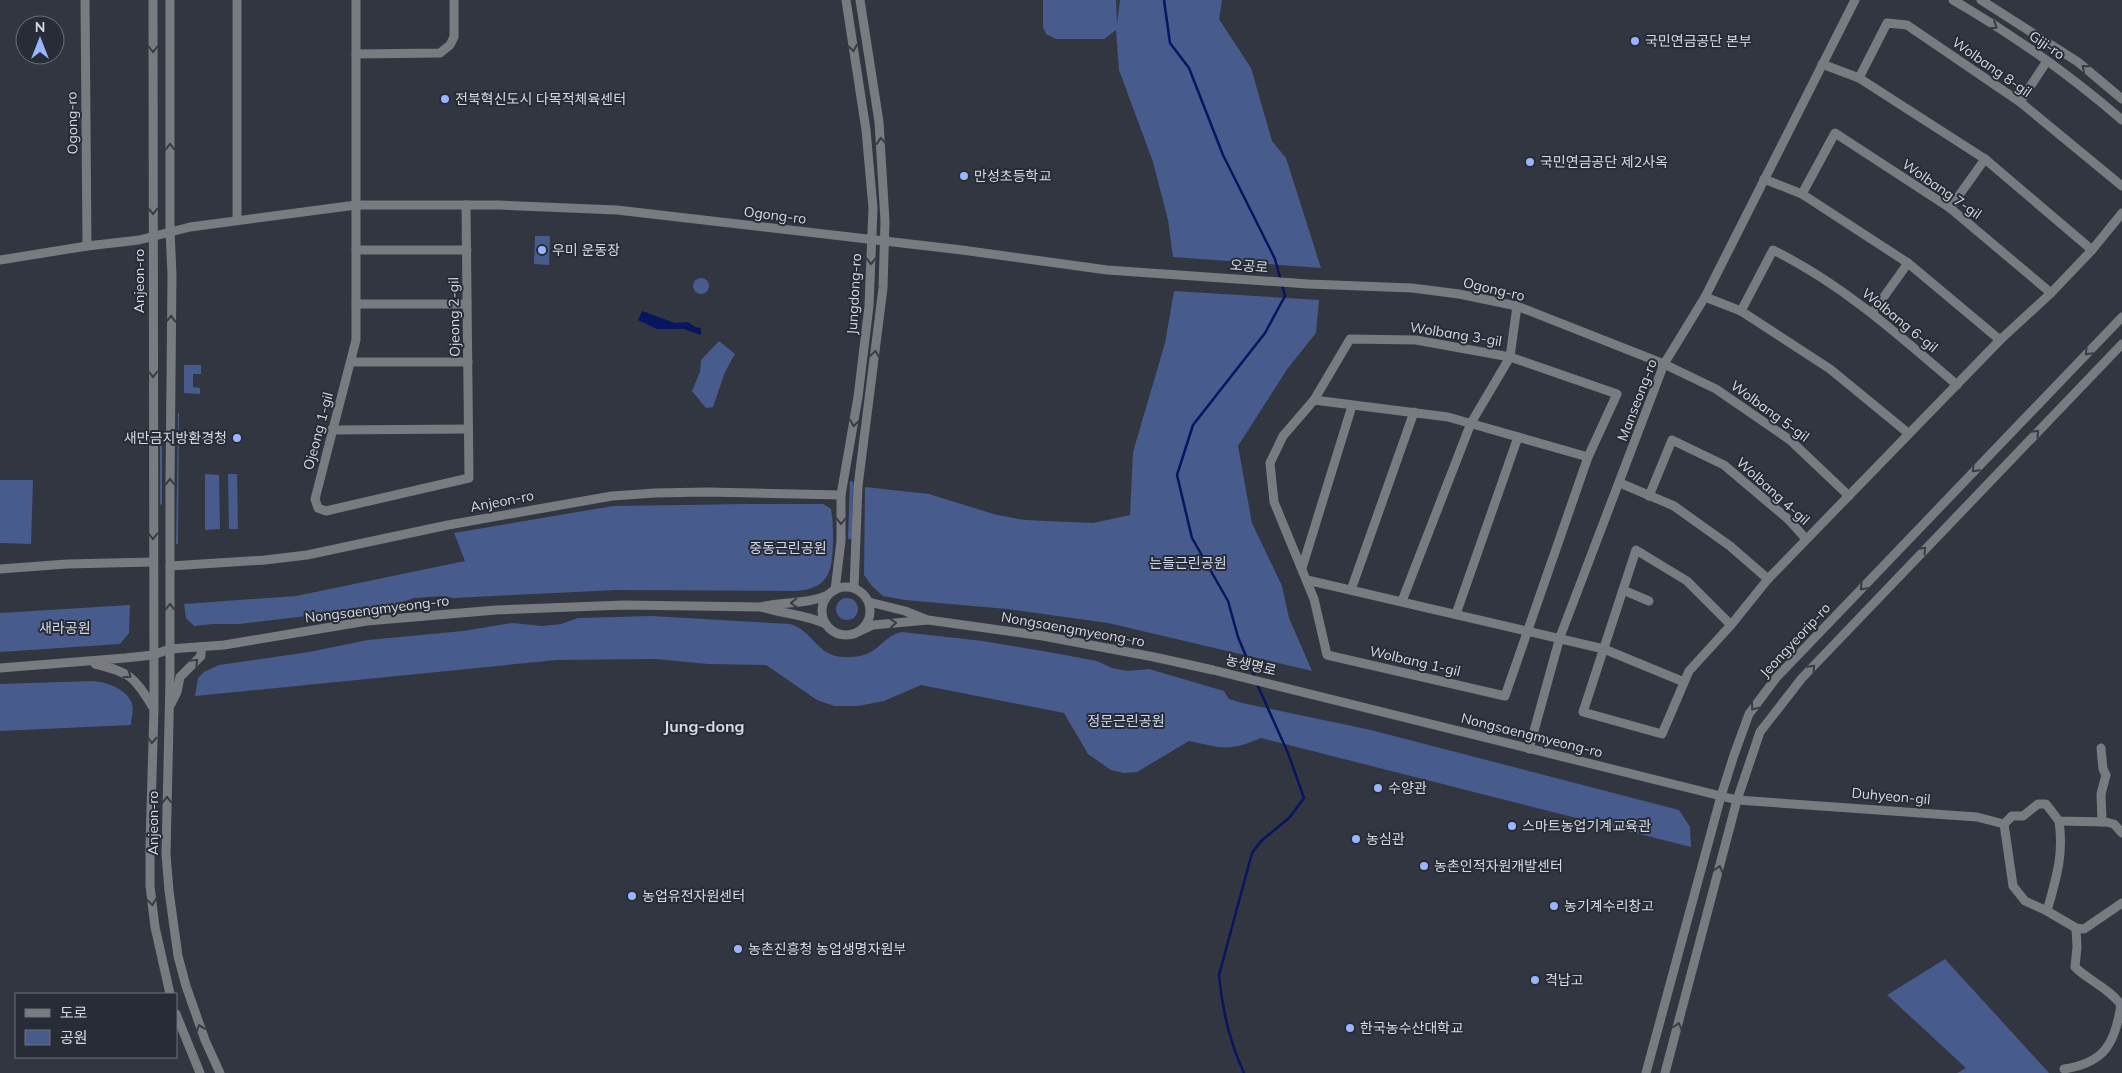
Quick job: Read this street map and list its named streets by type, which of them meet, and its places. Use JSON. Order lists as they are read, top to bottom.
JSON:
{
  "streets": {
    "street": [
      "Giji-ro",
      "Wolbang 8-gil",
      "Ogong-ro",
      "Wolbang 7-gil",
      "오공로",
      "Anjeon-ro",
      "Jungdong-ro",
      "Ojeong 2-gil",
      "Wolbang 6-gil",
      "Wolbang 3-gil",
      "Manseong-ro",
      "Wolbang 5-gil",
      "Ojeong 1-gil",
      "Wolbang 4-gil",
      "Nongsaengmyeong-ro",
      "Jeongyeorip-ro",
      "Wolbang 1-gil",
      "농생명로",
      "Duhyeon-gil"
    ]
  },
  "crossings": [
    ["Ogong-ro", "오공로"],
    ["Ogong-ro", "Anjeon-ro"],
    ["Ogong-ro", "Jungdong-ro"],
    ["Ogong-ro", "Ojeong 2-gil"],
    ["Ogong-ro", "Wolbang 3-gil"],
    ["Ogong-ro", "Manseong-ro"],
    ["Ogong-ro", "Wolbang 5-gil"],
    ["Ogong-ro", "Ojeong 1-gil"],
    ["Anjeon-ro", "Jungdong-ro"],
    ["Anjeon-ro", "Nongsaengmyeong-ro"],
    ["Ojeong 2-gil", "Ojeong 1-gil"],
    ["Wolbang 3-gil", "Wolbang 1-gil"],
    ["Manseong-ro", "Wolbang 5-gil"],
    ["Manseong-ro", "Nongsaengmyeong-ro"],
    ["Nongsaengmyeong-ro", "Jeongyeorip-ro"],
    ["Nongsaengmyeong-ro", "농생명로"],
    ["Nongsaengmyeong-ro", "Duhyeon-gil"]
  ],
  "districts": ["Jung-dong"],
  "parks": [
    "중동근린공원",
    "는들근린공원",
    "새라공원",
    "정문근린공원"
  ],
  "places": [
    "국민연금공단 본부",
    "전북혁신도시 다목적체육센터",
    "국민연금공단 제2사옥",
    "만성초등학교",
    "우미 운동장",
    "새만금지방환경청",
    "수양관",
    "스마트농업기계교육관",
    "농심관",
    "농촌인적자원개발센터",
    "농업유전자원센터",
    "농기계수리창고",
    "농촌진흥청 농업생명자원부",
    "격납고",
    "한국농수산대학교"
  ],
  "legend": ["도로", "공원"],
  "north": "top"
}
